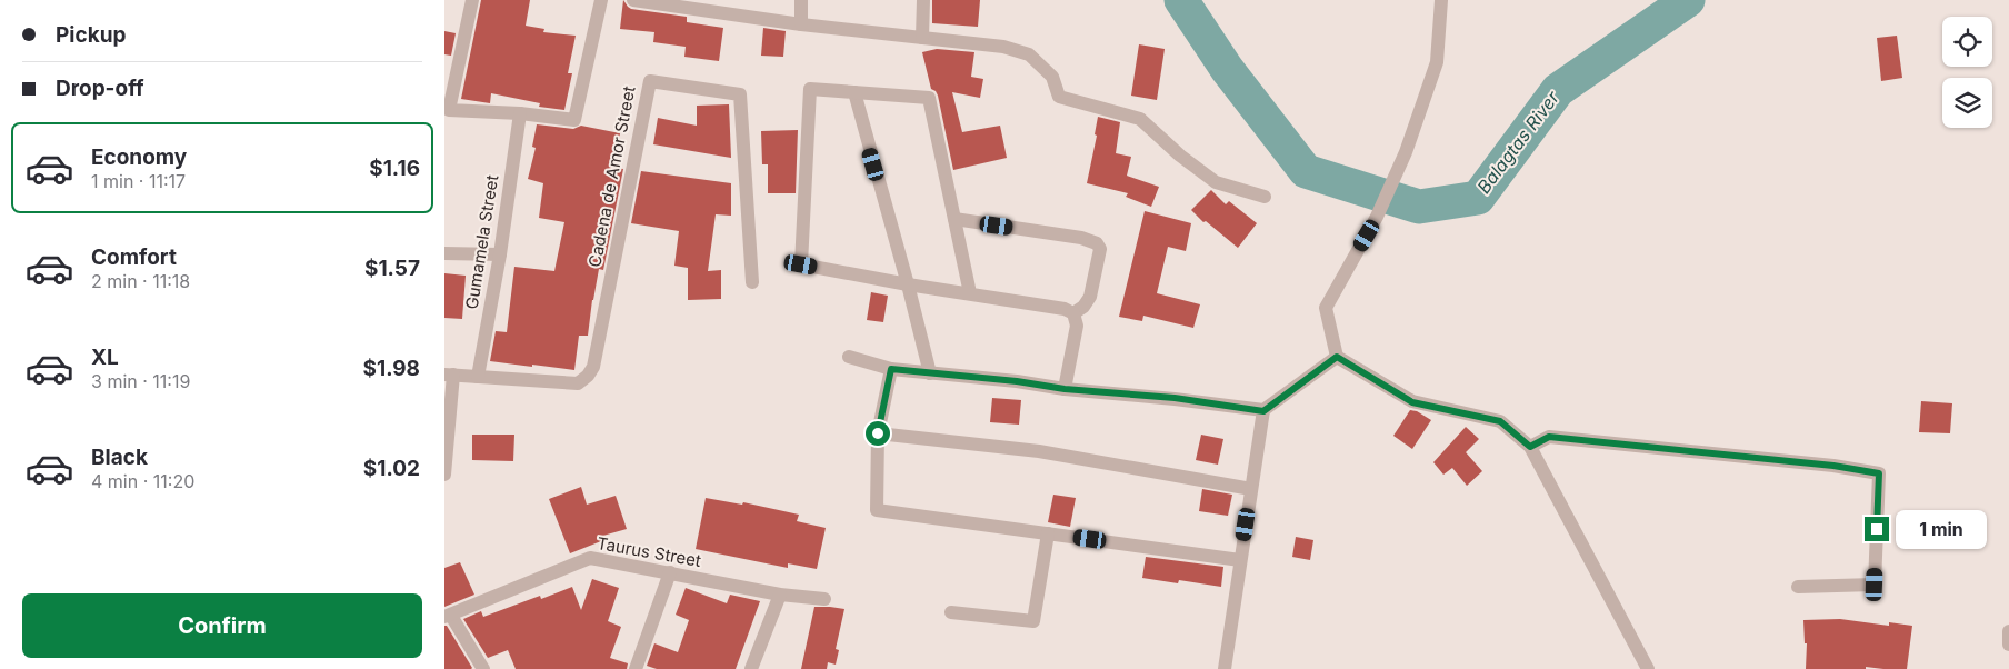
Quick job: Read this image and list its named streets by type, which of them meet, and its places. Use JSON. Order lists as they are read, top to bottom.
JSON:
{
  "streets": {
    "street": ["Cadena de Amor Street", "Gumamela Street", "Taurus Street"]
  },
  "crossings": [
    ["Cadena de Amor Street", "Gumamela Street"]
  ],
  "water": ["Balagtas River"],
  "page": {
    "banner": ["Pickup", "Drop-off"],
    "list": [
      {
        "name": "Economy",
        "note": "1 min · 11:17",
        "value": "$1.16"
      },
      {
        "name": "Comfort",
        "note": "2 min · 11:18",
        "value": "$1.57"
      },
      {
        "name": "XL",
        "note": "3 min · 11:19",
        "value": "$1.98"
      },
      {
        "name": "Black",
        "note": "4 min · 11:20",
        "value": "$1.02"
      }
    ],
    "bubble": "1 min",
    "buttons": "Confirm"
  }
}
